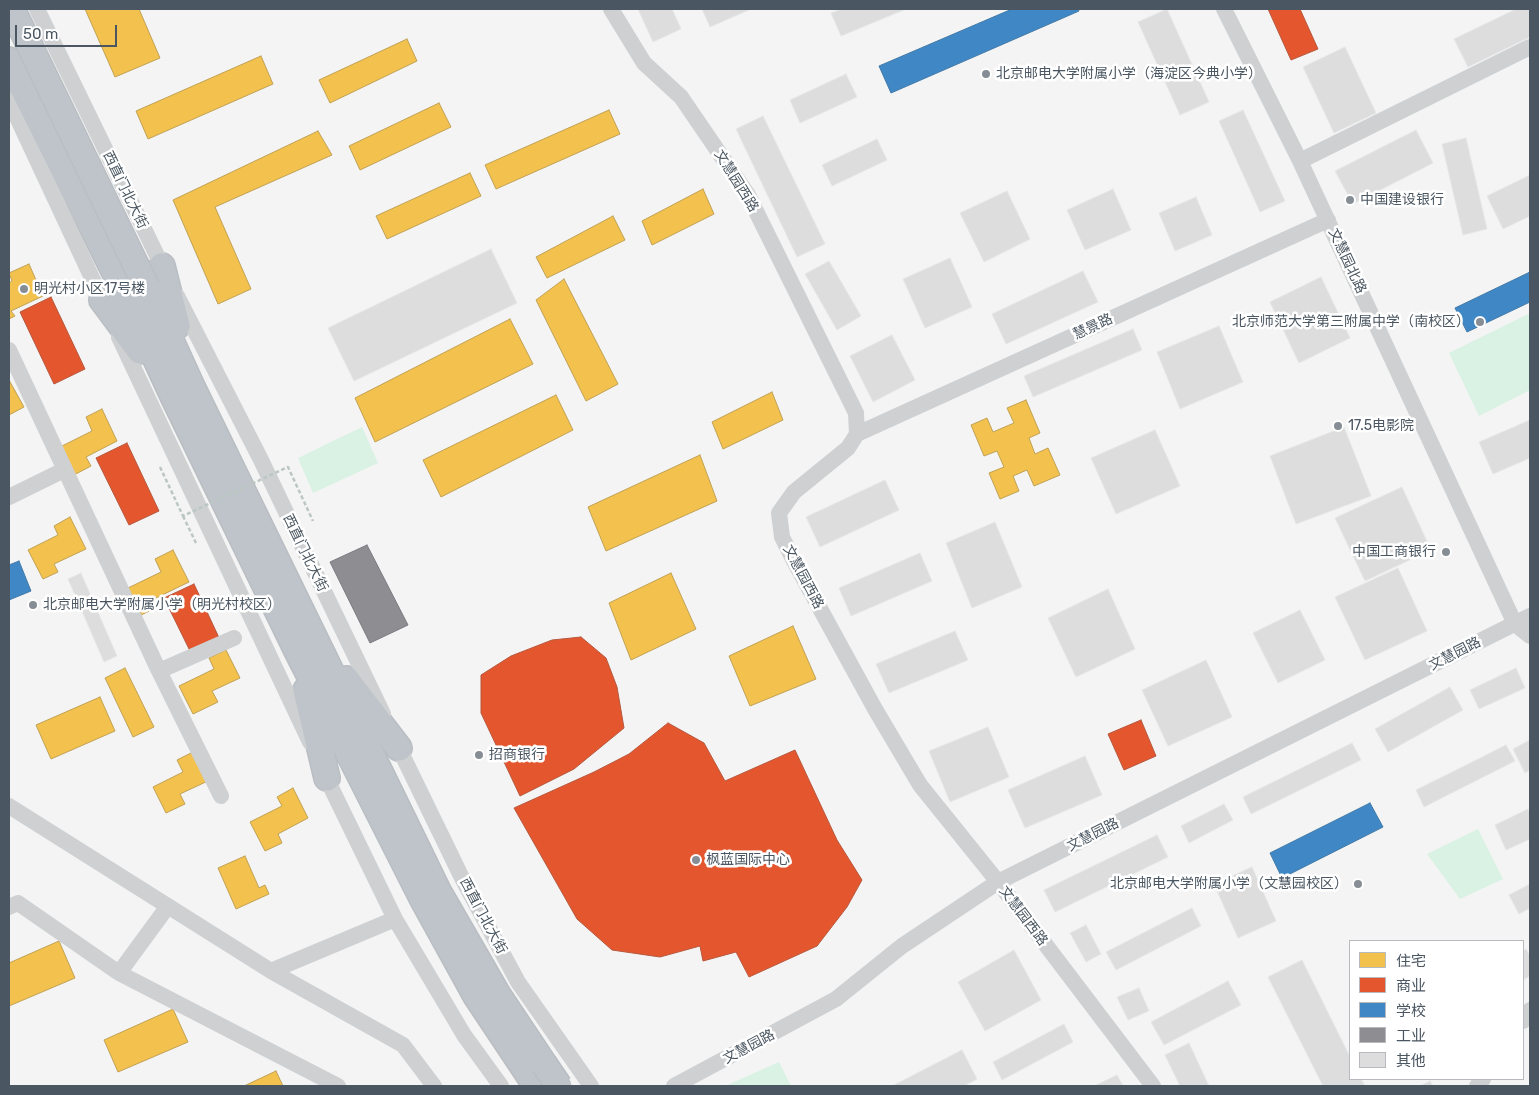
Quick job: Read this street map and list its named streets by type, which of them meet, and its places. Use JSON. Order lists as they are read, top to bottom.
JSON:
{
  "streets": {
    "highway": ["西直门北大街"],
    "street": [
      "文慧园西路",
      "文慧园北路",
      "慧景路",
      "文慧园路"
    ]
  },
  "crossings": [
    ["文慧园西路", "慧景路"],
    ["文慧园西路", "文慧园路"],
    ["文慧园北路", "慧景路"],
    ["文慧园北路", "文慧园路"]
  ],
  "places": [
    "北京邮电大学附属小学（海淀区今典小学）",
    "中国建设银行",
    "明光村小区17号楼",
    "北京师范大学第三附属中学（南校区）",
    "17.5电影院",
    "中国工商银行",
    "北京邮电大学附属小学（明光村校区）",
    "招商银行",
    "枫蓝国际中心",
    "北京邮电大学附属小学（文慧园校区）"
  ],
  "legend": [
    "住宅",
    "商业",
    "学校",
    "工业",
    "其他"
  ],
  "scale_bar": "50 m"
}
